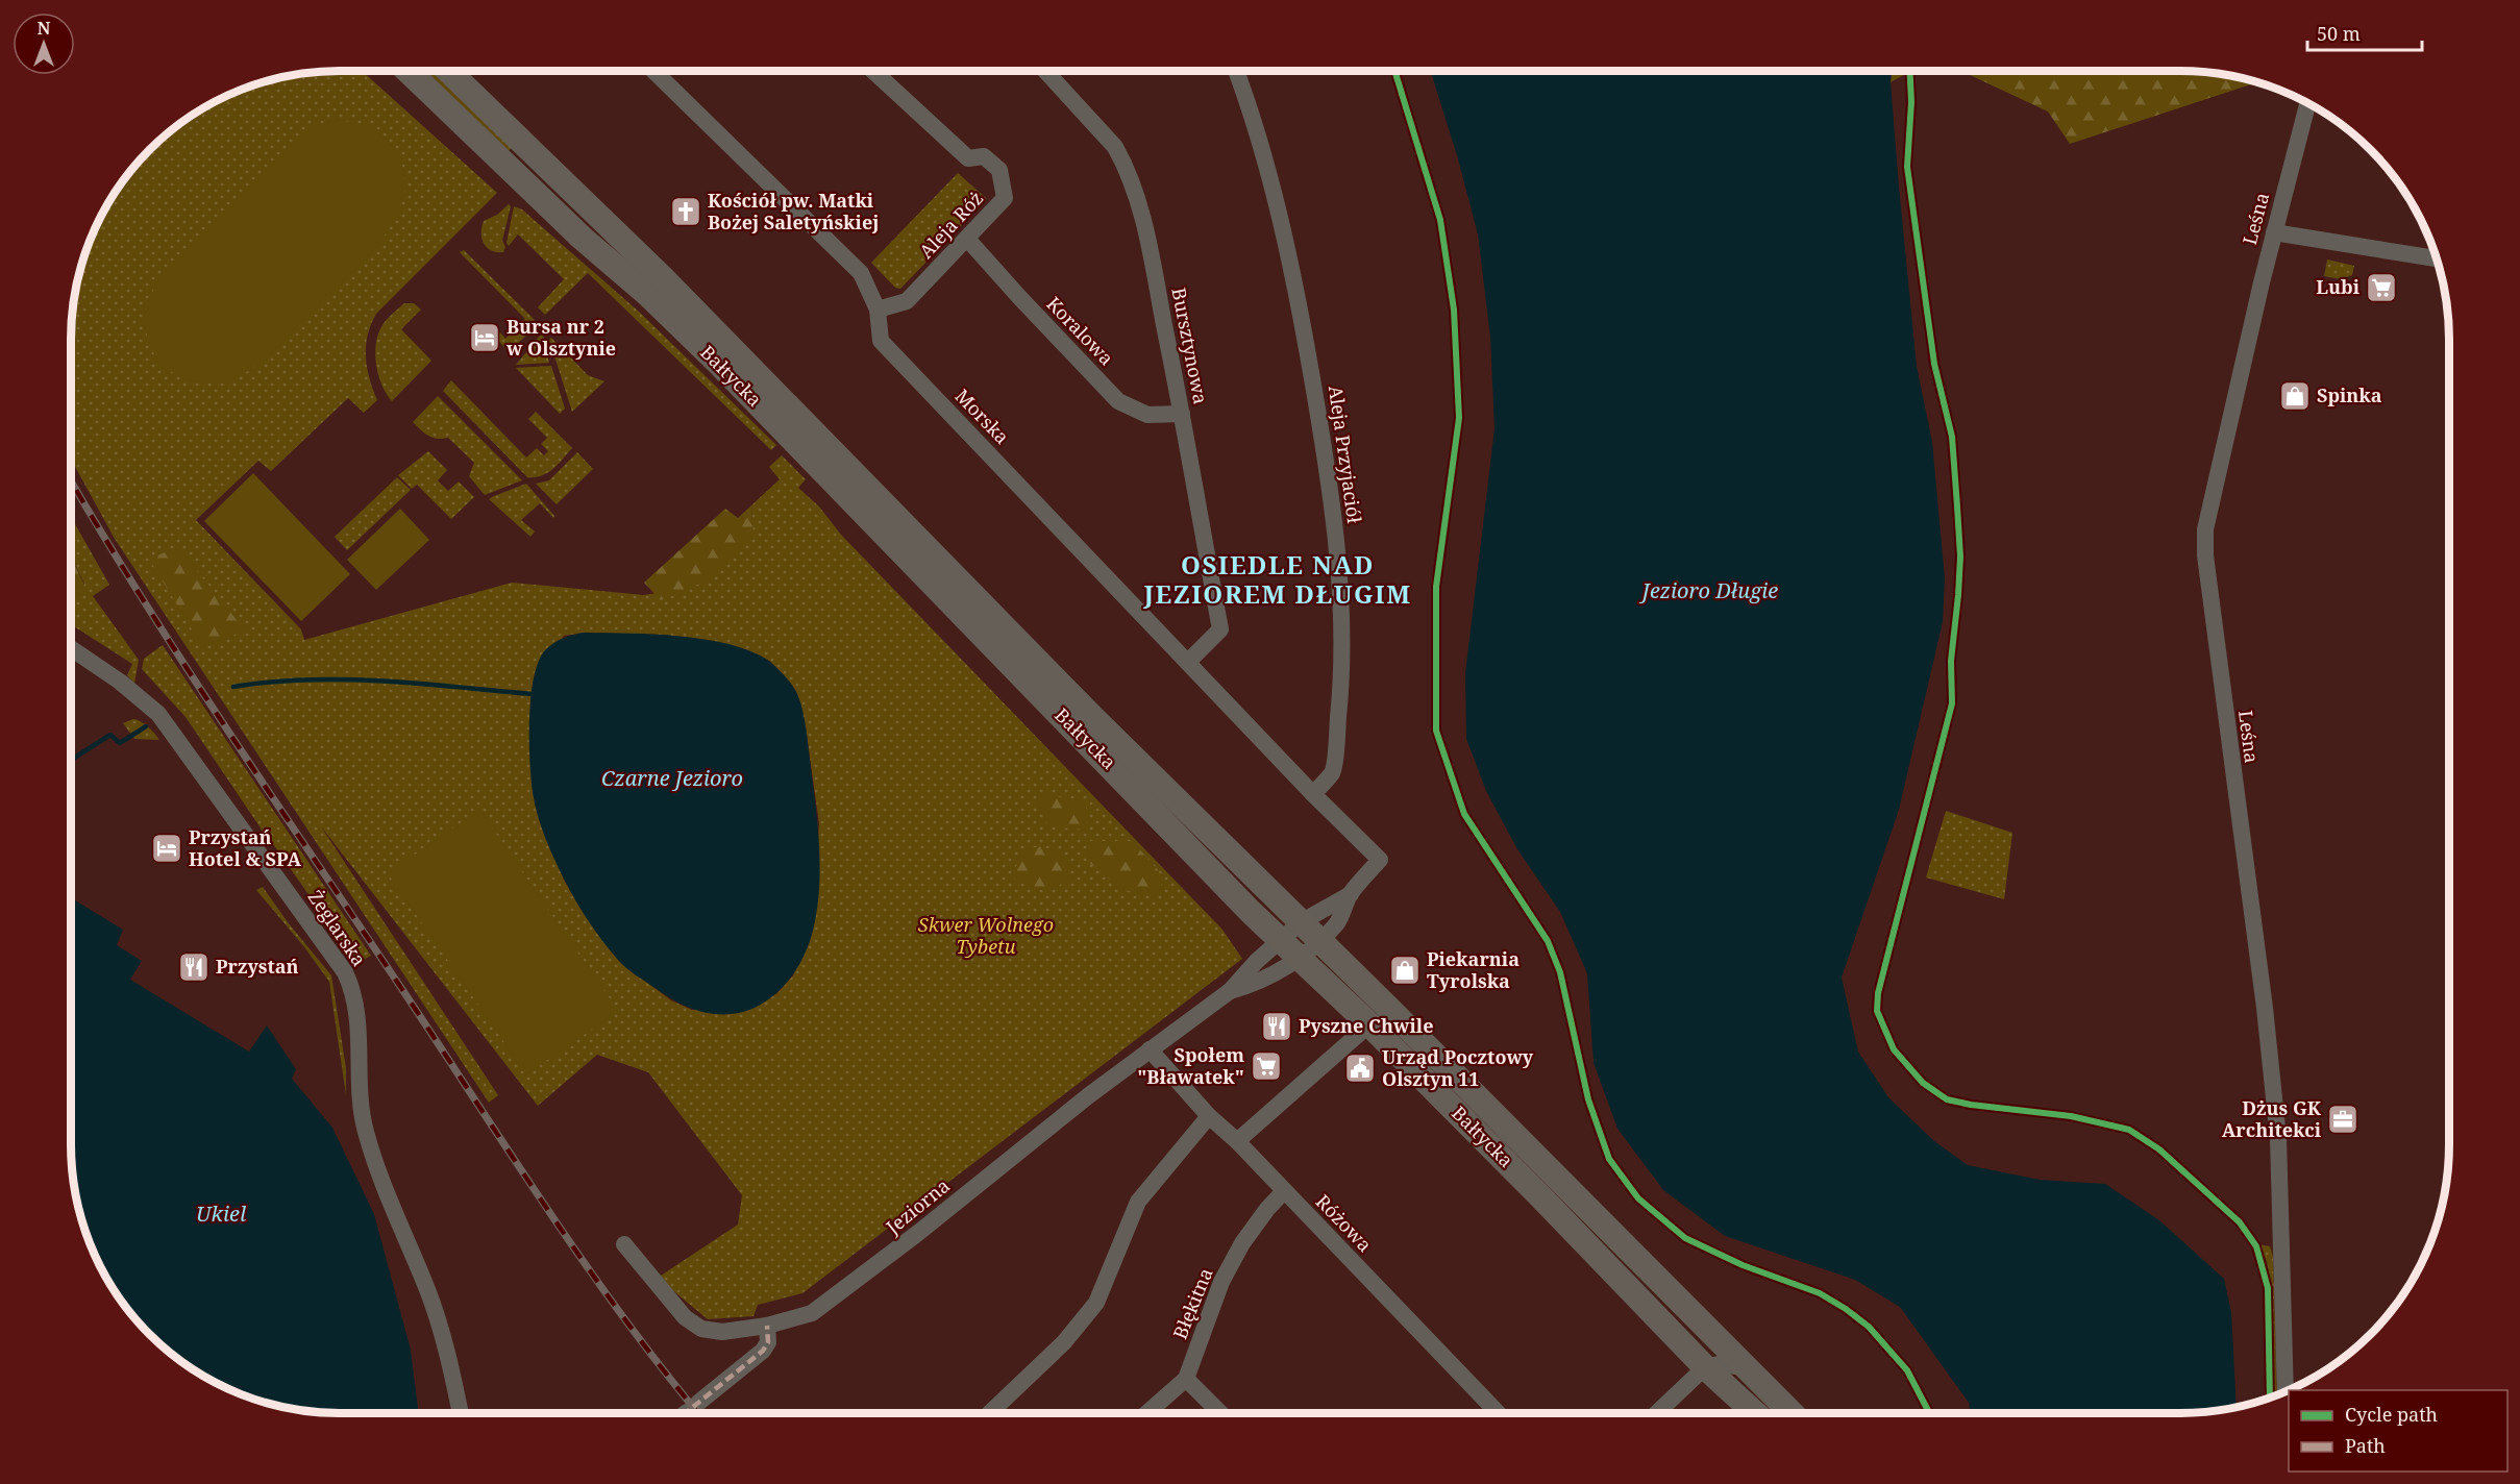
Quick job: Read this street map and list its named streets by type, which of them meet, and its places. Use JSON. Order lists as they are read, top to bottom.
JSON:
{
  "streets": {
    "main road": ["Bałtycka"],
    "street": [
      "Leśna",
      "Aleja Róż",
      "Koralowa",
      "Bursztynowa",
      "Morska",
      "Aleja Przyjaciół",
      "Żeglarska",
      "Jeziorna",
      "Różowa",
      "Błękitna"
    ]
  },
  "crossings": [
    ["Aleja Róż", "Koralowa"],
    ["Aleja Róż", "Morska"],
    ["Koralowa", "Bursztynowa"],
    ["Bursztynowa", "Morska"],
    ["Bałtycka", "Jeziorna"],
    ["Morska", "Aleja Przyjaciół"],
    ["Jeziorna", "Różowa"],
    ["Różowa", "Błękitna"]
  ],
  "districts": ["OSIEDLE NAD JEZIOREM DŁUGIM"],
  "water": ["Jezioro Długie", "Czarne Jezioro", "Ukiel"],
  "parks": ["Skwer Wolnego Tybetu"],
  "places": {
    "church": ["Kościół pw. Matki Bożej Saletyńskiej"],
    "supermarket": ["Lubi", "Społem \"Bławatek\""],
    "hotel": ["Bursa nr 2 w Olsztynie", "Przystań Hotel & SPA"],
    "shop": ["Spinka", "Piekarnia Tyrolska"],
    "restaurant": ["Przystań", "Pyszne Chwile"],
    "public building": ["Urząd Pocztowy Olsztyn 11"],
    "office": ["Dżus GK Architekci"]
  },
  "legend": ["Cycle path", "Path"],
  "scale_bar": "50 m",
  "north": "top"
}
